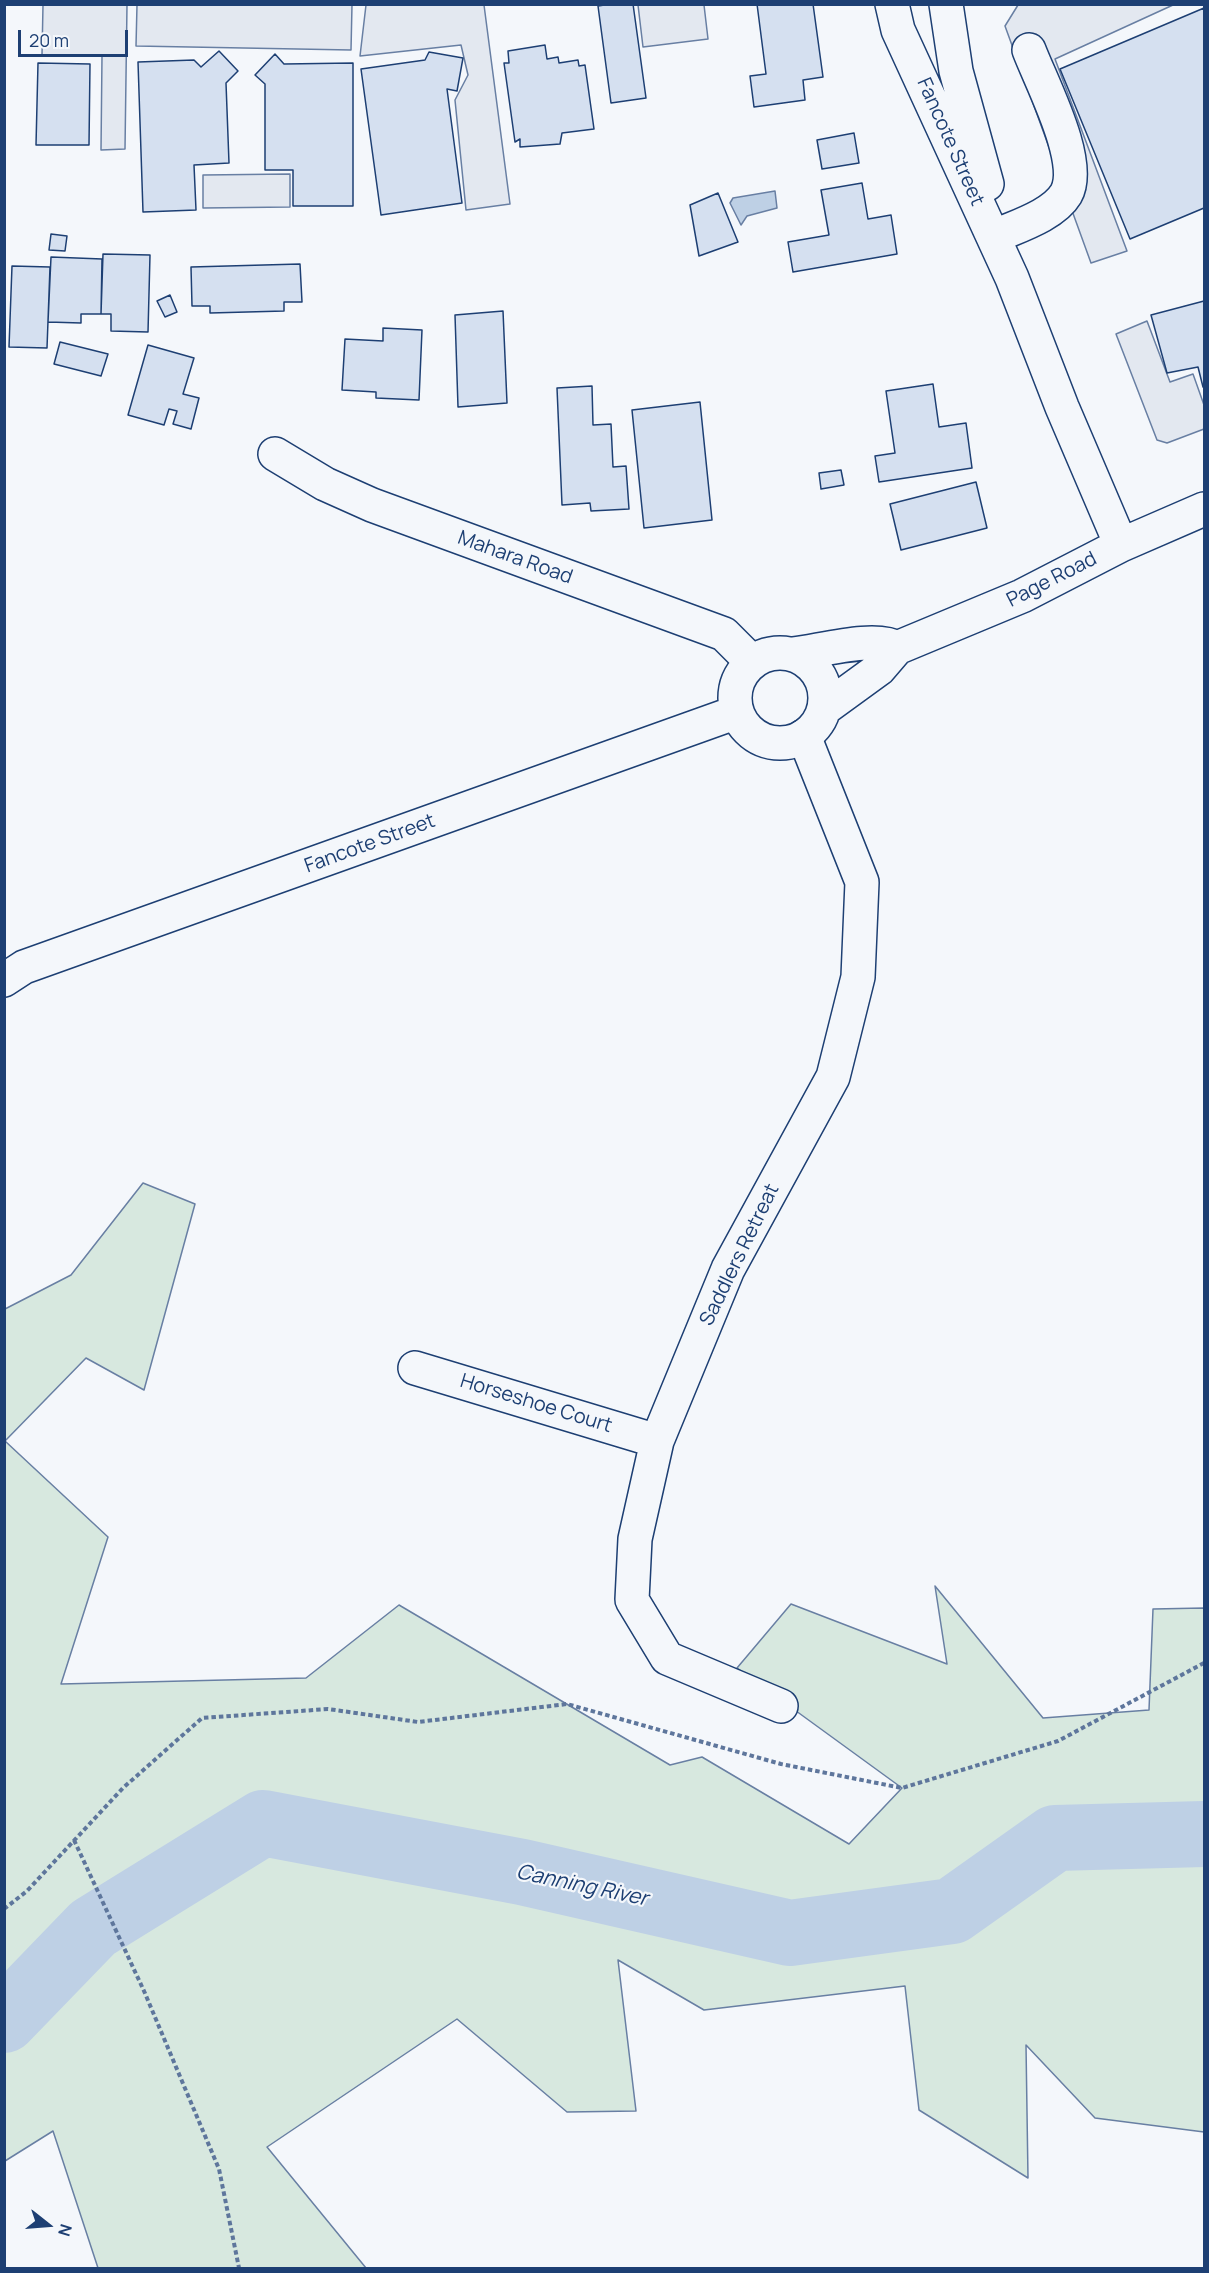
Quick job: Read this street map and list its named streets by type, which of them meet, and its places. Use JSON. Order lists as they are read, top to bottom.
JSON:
{
  "streets": {
    "main road": [
      "Fancote Street",
      "Mahara Road",
      "Page Road",
      "Saddlers Retreat",
      "Horseshoe Court"
    ]
  },
  "crossings": [
    ["Fancote Street", "Mahara Road"],
    ["Fancote Street", "Page Road"],
    ["Fancote Street", "Saddlers Retreat"],
    ["Mahara Road", "Page Road"],
    ["Mahara Road", "Saddlers Retreat"],
    ["Page Road", "Saddlers Retreat"],
    ["Saddlers Retreat", "Horseshoe Court"]
  ],
  "water": ["Canning River"],
  "scale_bar": "20 m",
  "north": "right"
}
